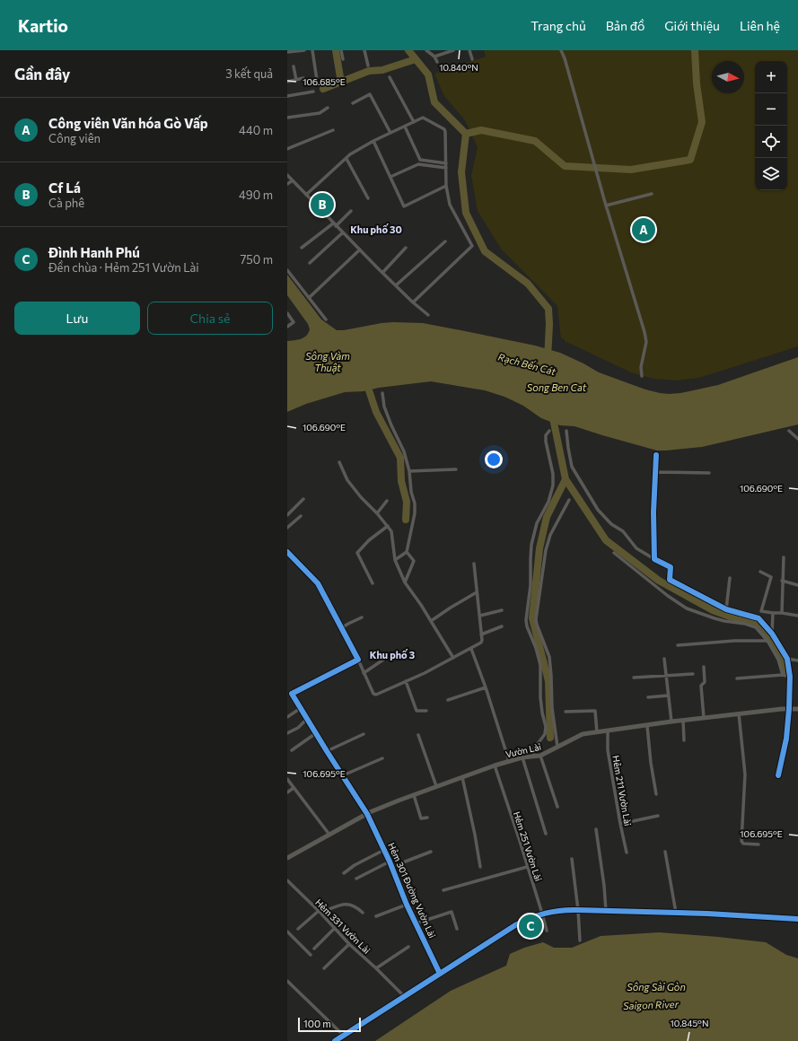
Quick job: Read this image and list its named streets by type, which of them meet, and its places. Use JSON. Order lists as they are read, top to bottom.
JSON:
{
  "streets": {
    "main road": ["Vườn Lài"],
    "street": [
      "Hẻm 211 Vườn Lài",
      "Hẻm 251 Vườn Lài",
      "Hẻm 301 Đường Vườn Lài",
      "Hẻm 331 Vườn Lài"
    ]
  },
  "crossings": [
    ["Vườn Lài", "Hẻm 211 Vườn Lài"],
    ["Vườn Lài", "Hẻm 251 Vườn Lài"],
    ["Vườn Lài", "Hẻm 301 Đường Vườn Lài"]
  ],
  "districts": ["Khu phố 30", "Khu phố 3"],
  "water": [
    "Sông Vàm Thuật",
    "Rạch Bến Cát",
    "Song Ben Cat",
    "Sông Sài Gòn",
    "Saigon River"
  ],
  "scale_bar": "100 m",
  "north": "right",
  "page": {
    "header": "Kartio",
    "nav": [
      "Trang chủ",
      "Bản đồ",
      "Giới thiệu",
      "Liên hệ"
    ],
    "heading": ["Gần đây", "3 kết quả"],
    "map_buttons": ["+", "−"],
    "list": [
      {
        "mark": "A",
        "name": "Công viên Văn hóa Gò Vấp",
        "note": "Công viên",
        "value": "440 m"
      },
      {
        "mark": "B",
        "name": "Cf Lá",
        "note": "Cà phê",
        "value": "490 m"
      },
      {
        "mark": "C",
        "name": "Đình Hanh Phú",
        "note": "Đền chùa · Hẻm 251 Vườn Lài",
        "value": "750 m"
      }
    ],
    "pins": ["B", "A", "C"],
    "buttons": ["Lưu", "Chia sẻ"],
    "scale": "100 m"
  },
  "coordinates": [
    "10.840°N",
    "106.685°E",
    "106.690°E",
    "106.695°E",
    "10.845°N"
  ]
}
